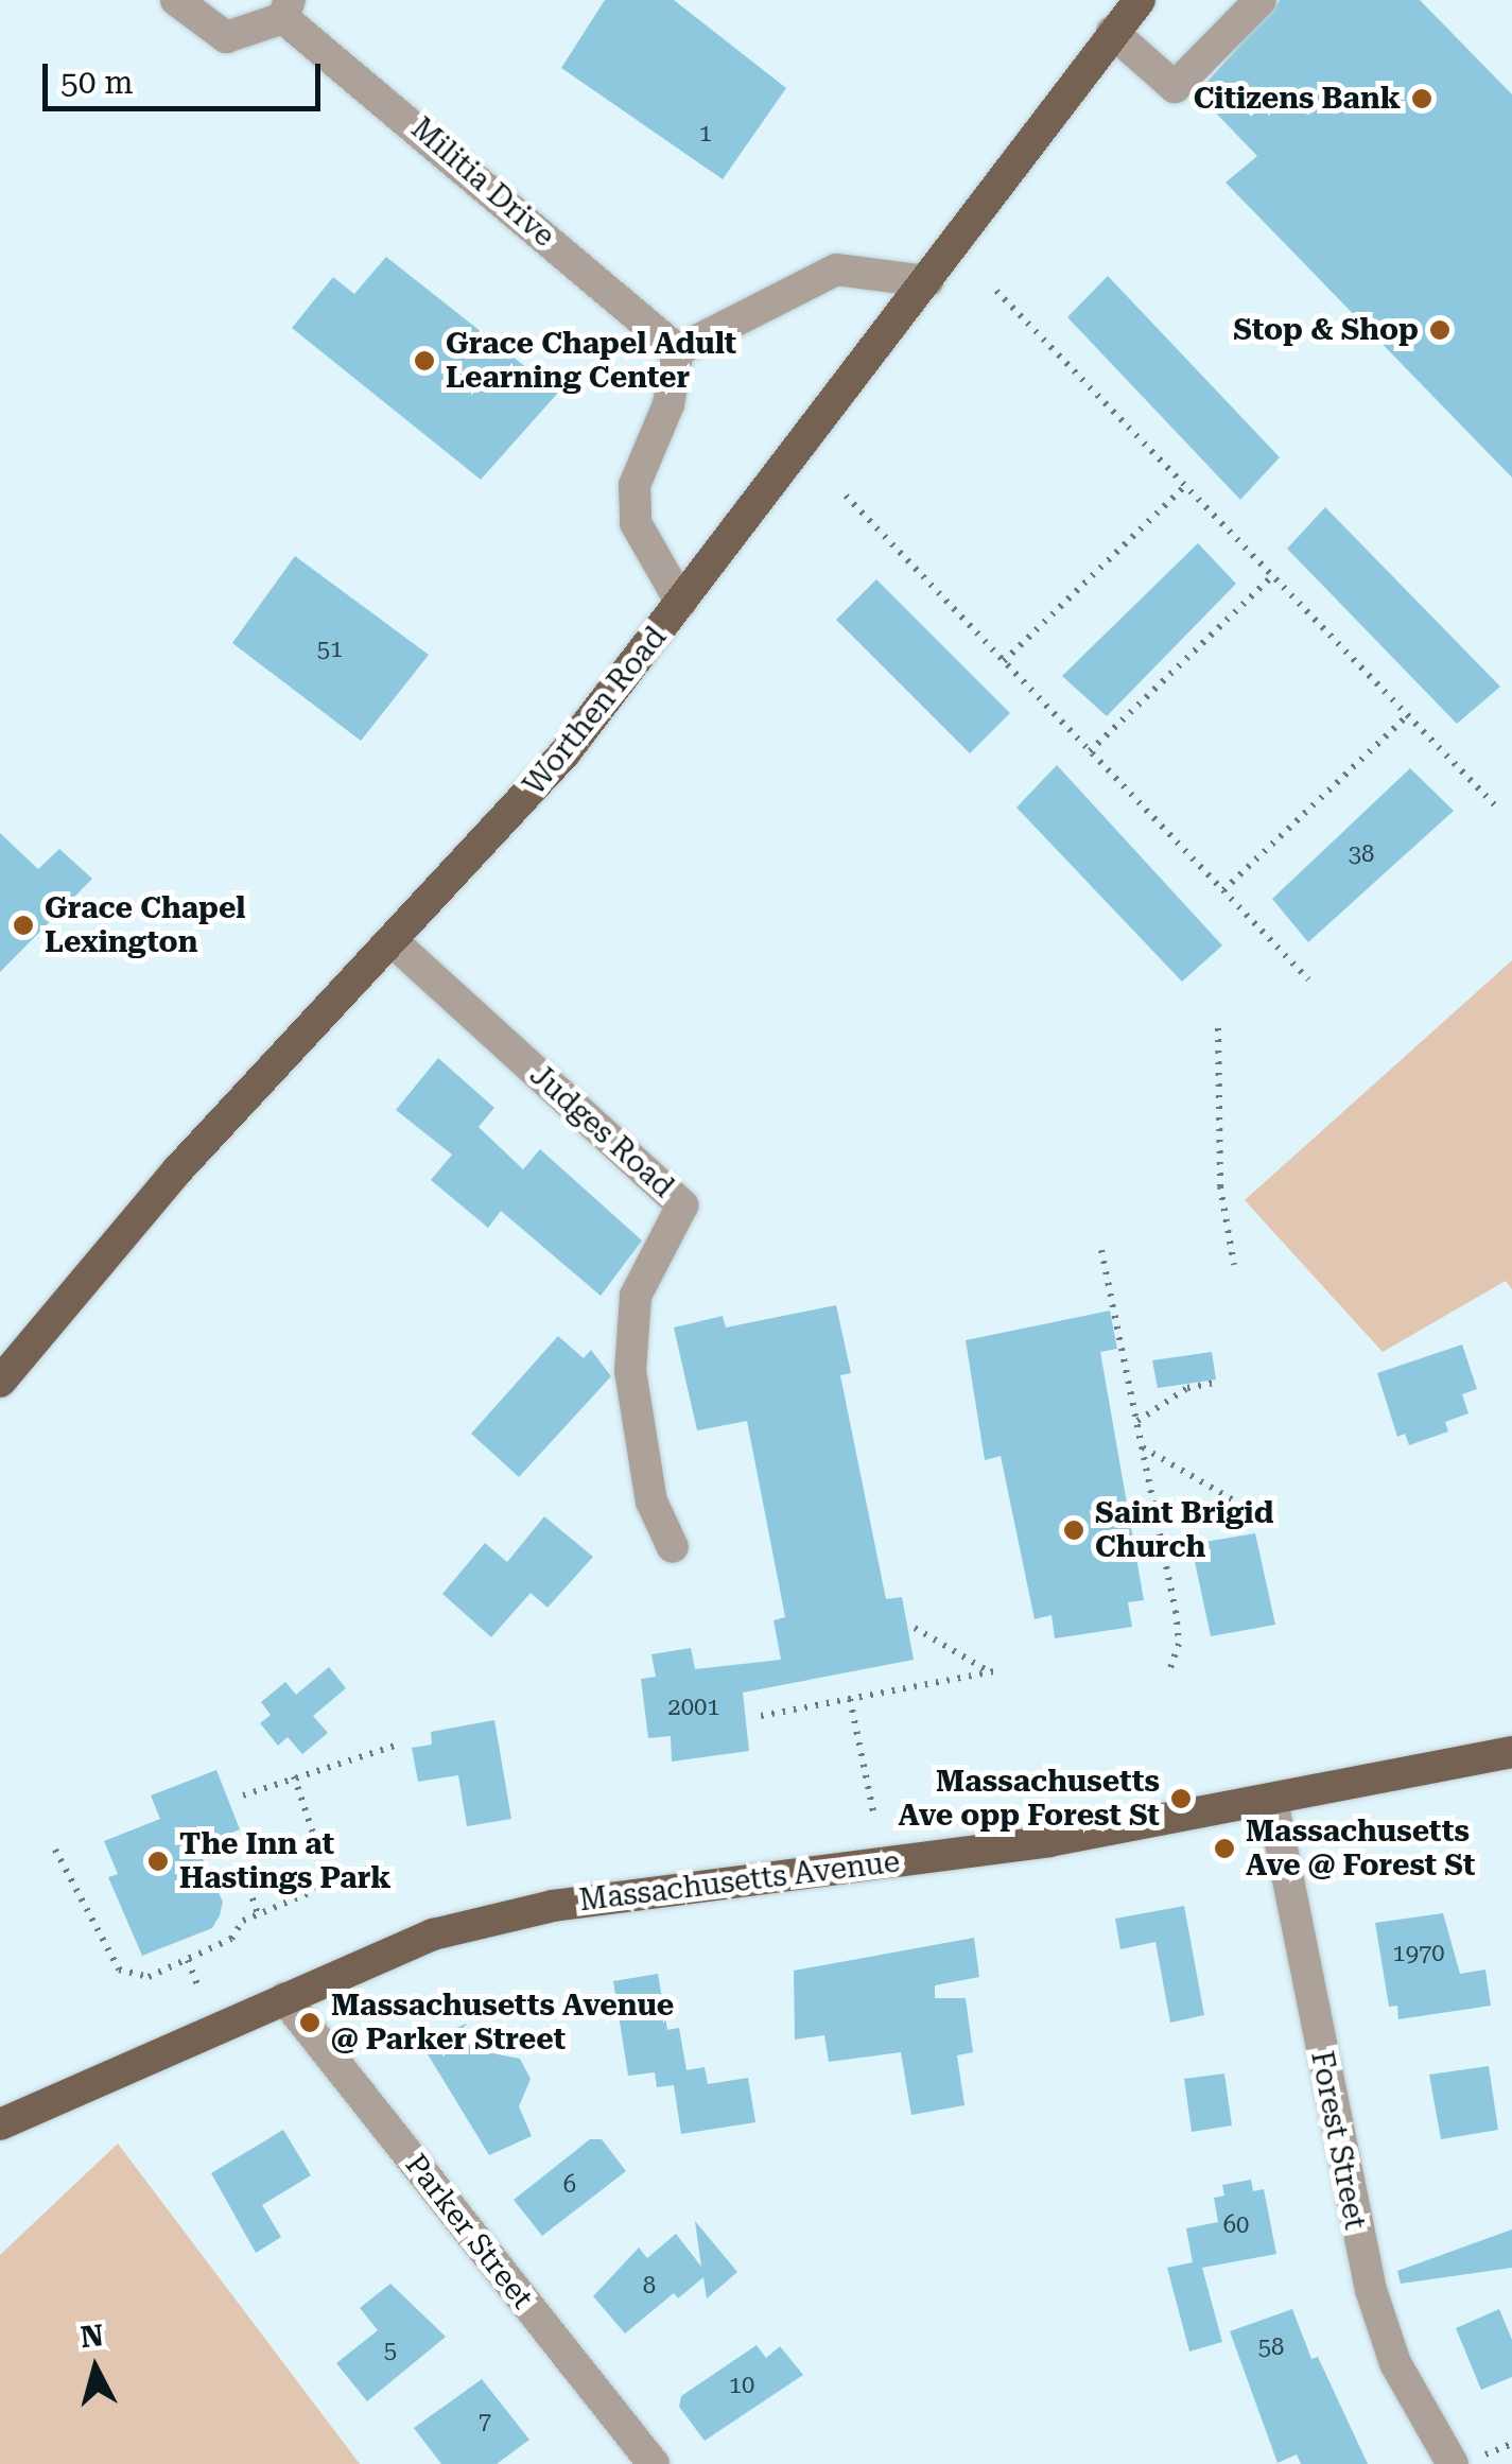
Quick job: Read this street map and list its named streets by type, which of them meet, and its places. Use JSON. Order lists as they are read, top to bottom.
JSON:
{
  "streets": {
    "main road": ["Worthen Road", "Massachusetts Avenue"],
    "street": [
      "Militia Drive",
      "Judges Road",
      "Forest Street",
      "Parker Street"
    ]
  },
  "crossings": [
    ["Worthen Road", "Judges Road"],
    ["Massachusetts Avenue", "Forest Street"],
    ["Massachusetts Avenue", "Parker Street"]
  ],
  "places": [
    "Citizens Bank",
    "Stop & Shop",
    "Grace Chapel Adult Learning Center",
    "Grace Chapel Lexington",
    "Saint Brigid Church",
    "Massachusetts Ave opp Forest St",
    "Massachusetts Ave @ Forest St",
    "The Inn at Hastings Park",
    "Massachusetts Avenue @ Parker Street"
  ],
  "house_numbers": [
    "1",
    "51",
    "38",
    "2001",
    "1970",
    "6",
    "60",
    "8",
    "58",
    "5",
    "10",
    "7"
  ],
  "scale_bar": "50 m",
  "north": "top"
}
